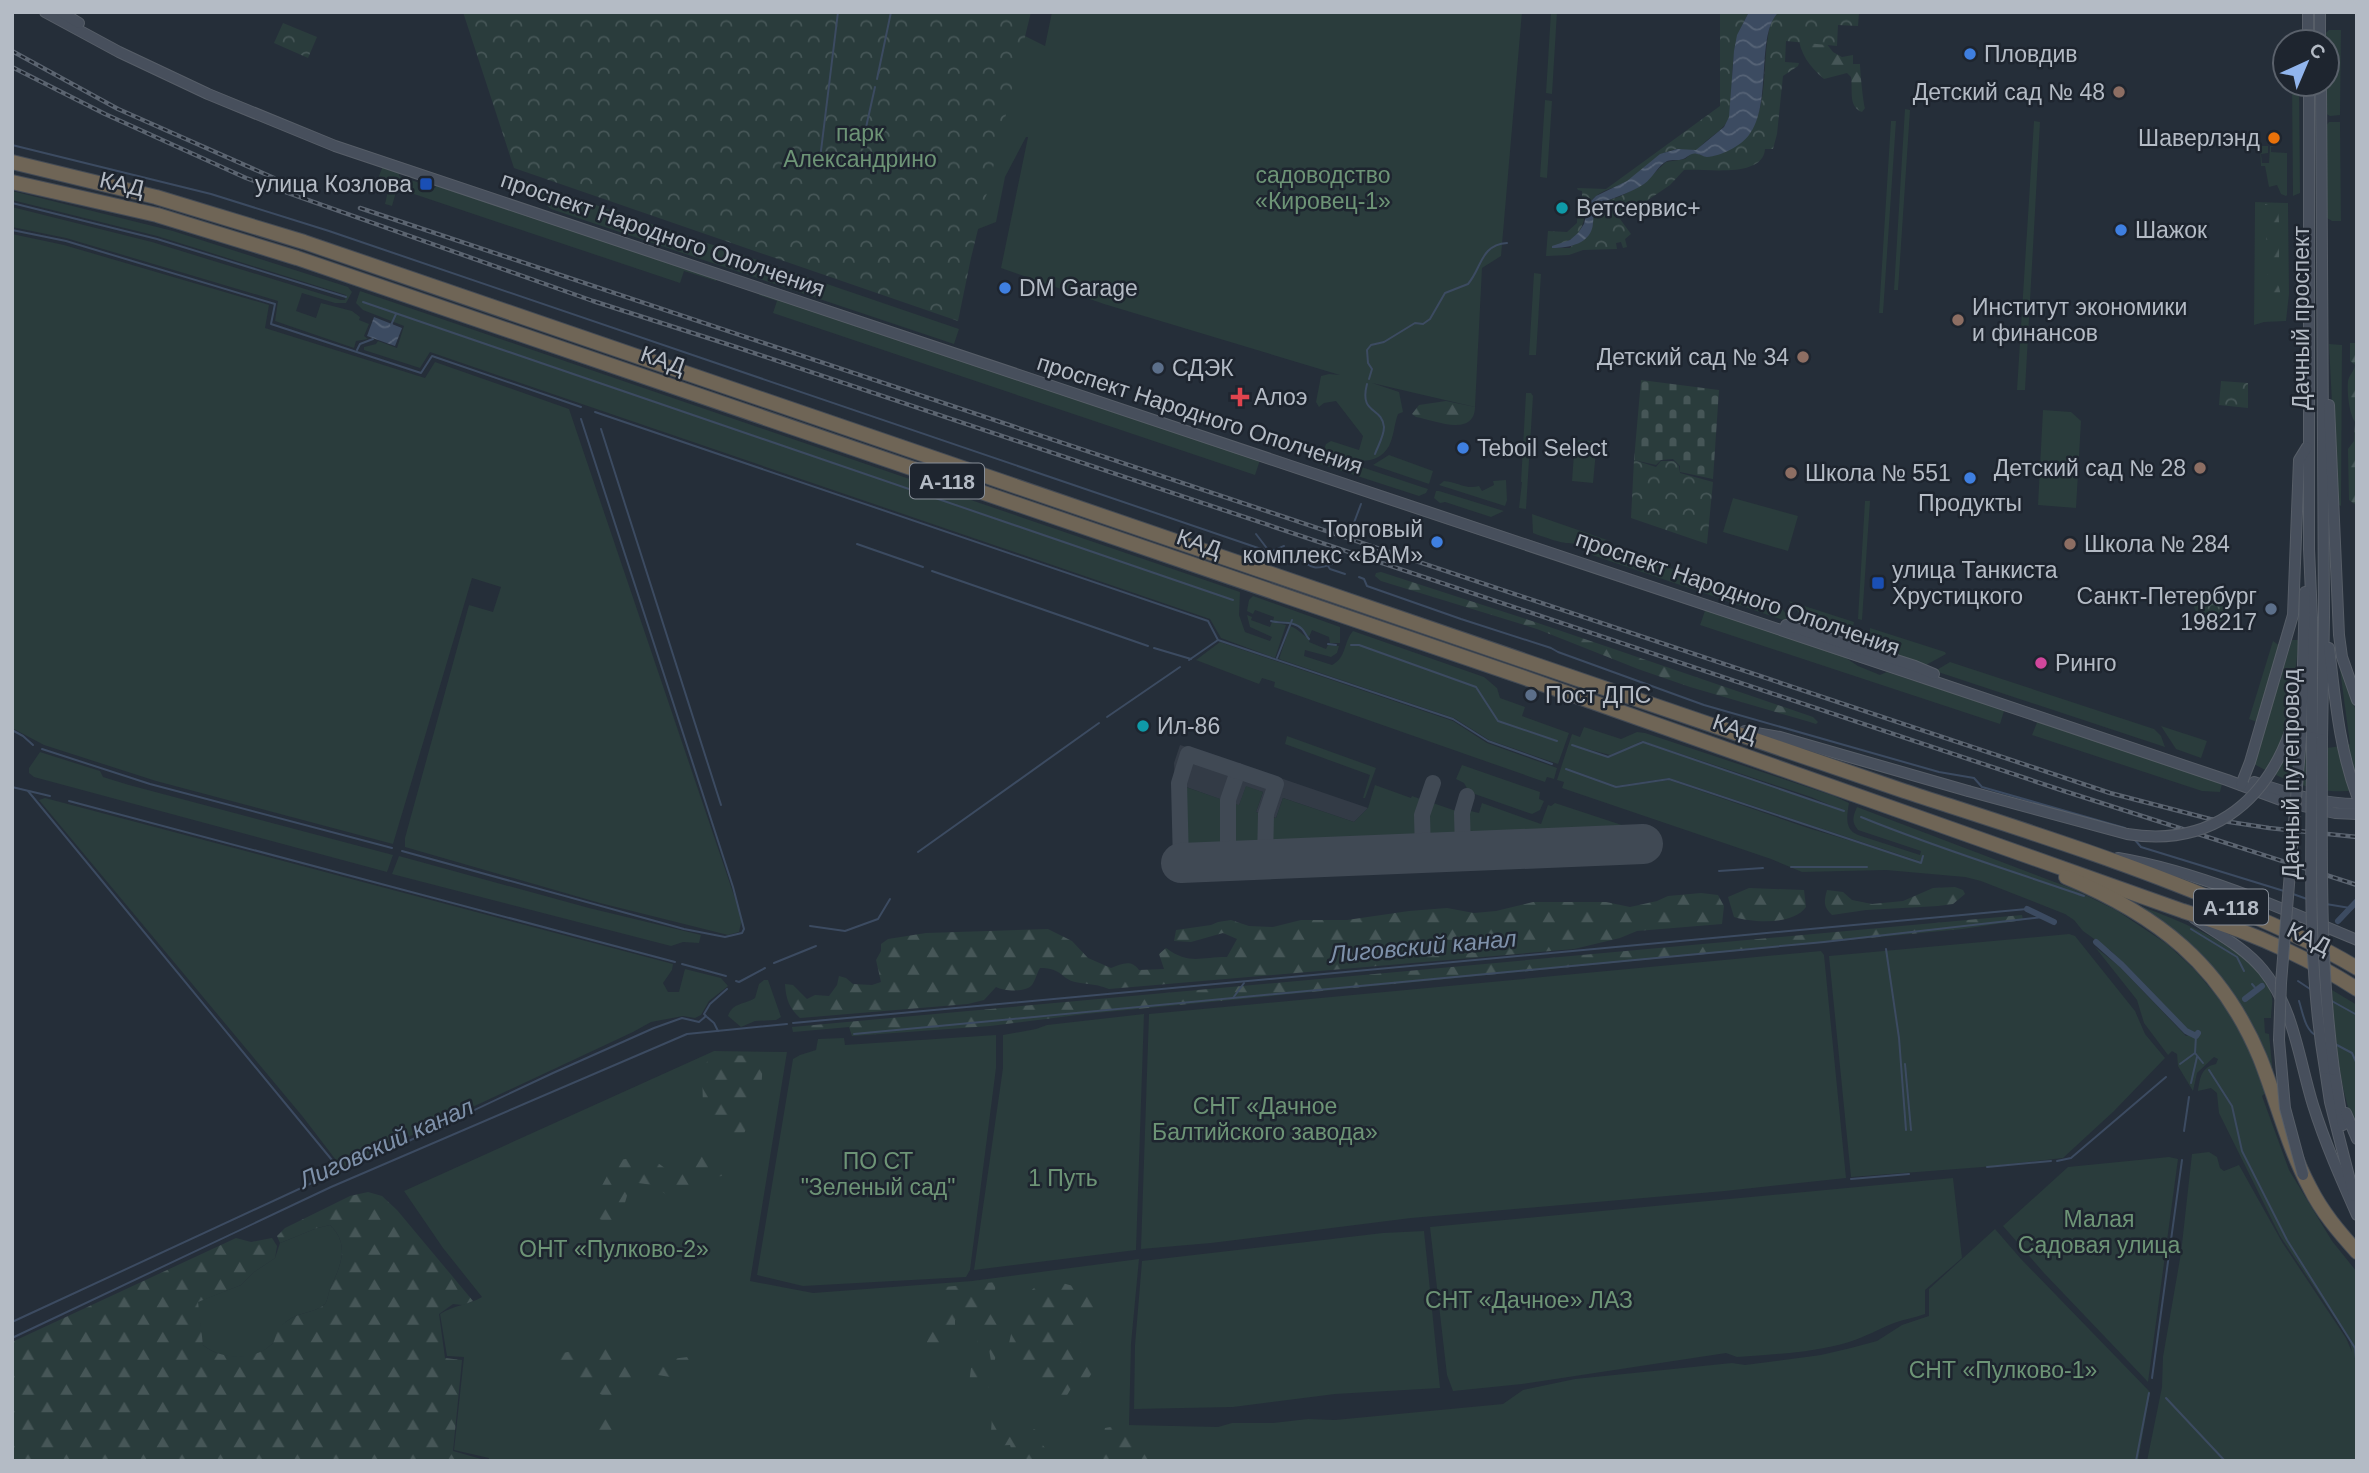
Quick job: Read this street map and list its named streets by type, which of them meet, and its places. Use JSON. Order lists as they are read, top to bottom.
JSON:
{
  "streets": {
    "highway": ["КАД", "А-118"],
    "main road": ["проспект Народного Ополчения", "Дачный проспект", "Дачный путепровод"]
  },
  "crossings": [
    ["Дачный проспект", "Дачный путепровод"]
  ],
  "water": ["Лиговский канал"],
  "parks": [
    "парк Александрино",
    "садоводство «Кировец-1»",
    "СНТ «Дачное Балтийского завода»",
    "ПО СТ \"Зеленый сад\"",
    "1 Путь",
    "Малая Садовая улица",
    "ОНТ «Пулково-2»",
    "СНТ «Дачное» ЛАЗ",
    "СНТ «Пулково-1»"
  ],
  "places": {
    "other": [
      "Пловдив",
      "Детский сад № 48",
      "Шаверлэнд",
      "Ветсервис+",
      "Шажок",
      "DM Garage",
      "Институт экономики и финансов",
      "Детский сад № 34",
      "СДЭК",
      "Teboil Select",
      "Детский сад № 28",
      "Школа № 551",
      "Продукты",
      "Торговый комплекс «ВАМ»",
      "Школа № 284",
      "Санкт-Петербург 198217",
      "Ринго",
      "Пост ДПС",
      "Ил-86"
    ],
    "transit": ["улица Козлова", "улица Танкиста Хрустицкого"],
    "health": ["Алоэ"]
  },
  "north": "top right"
}
